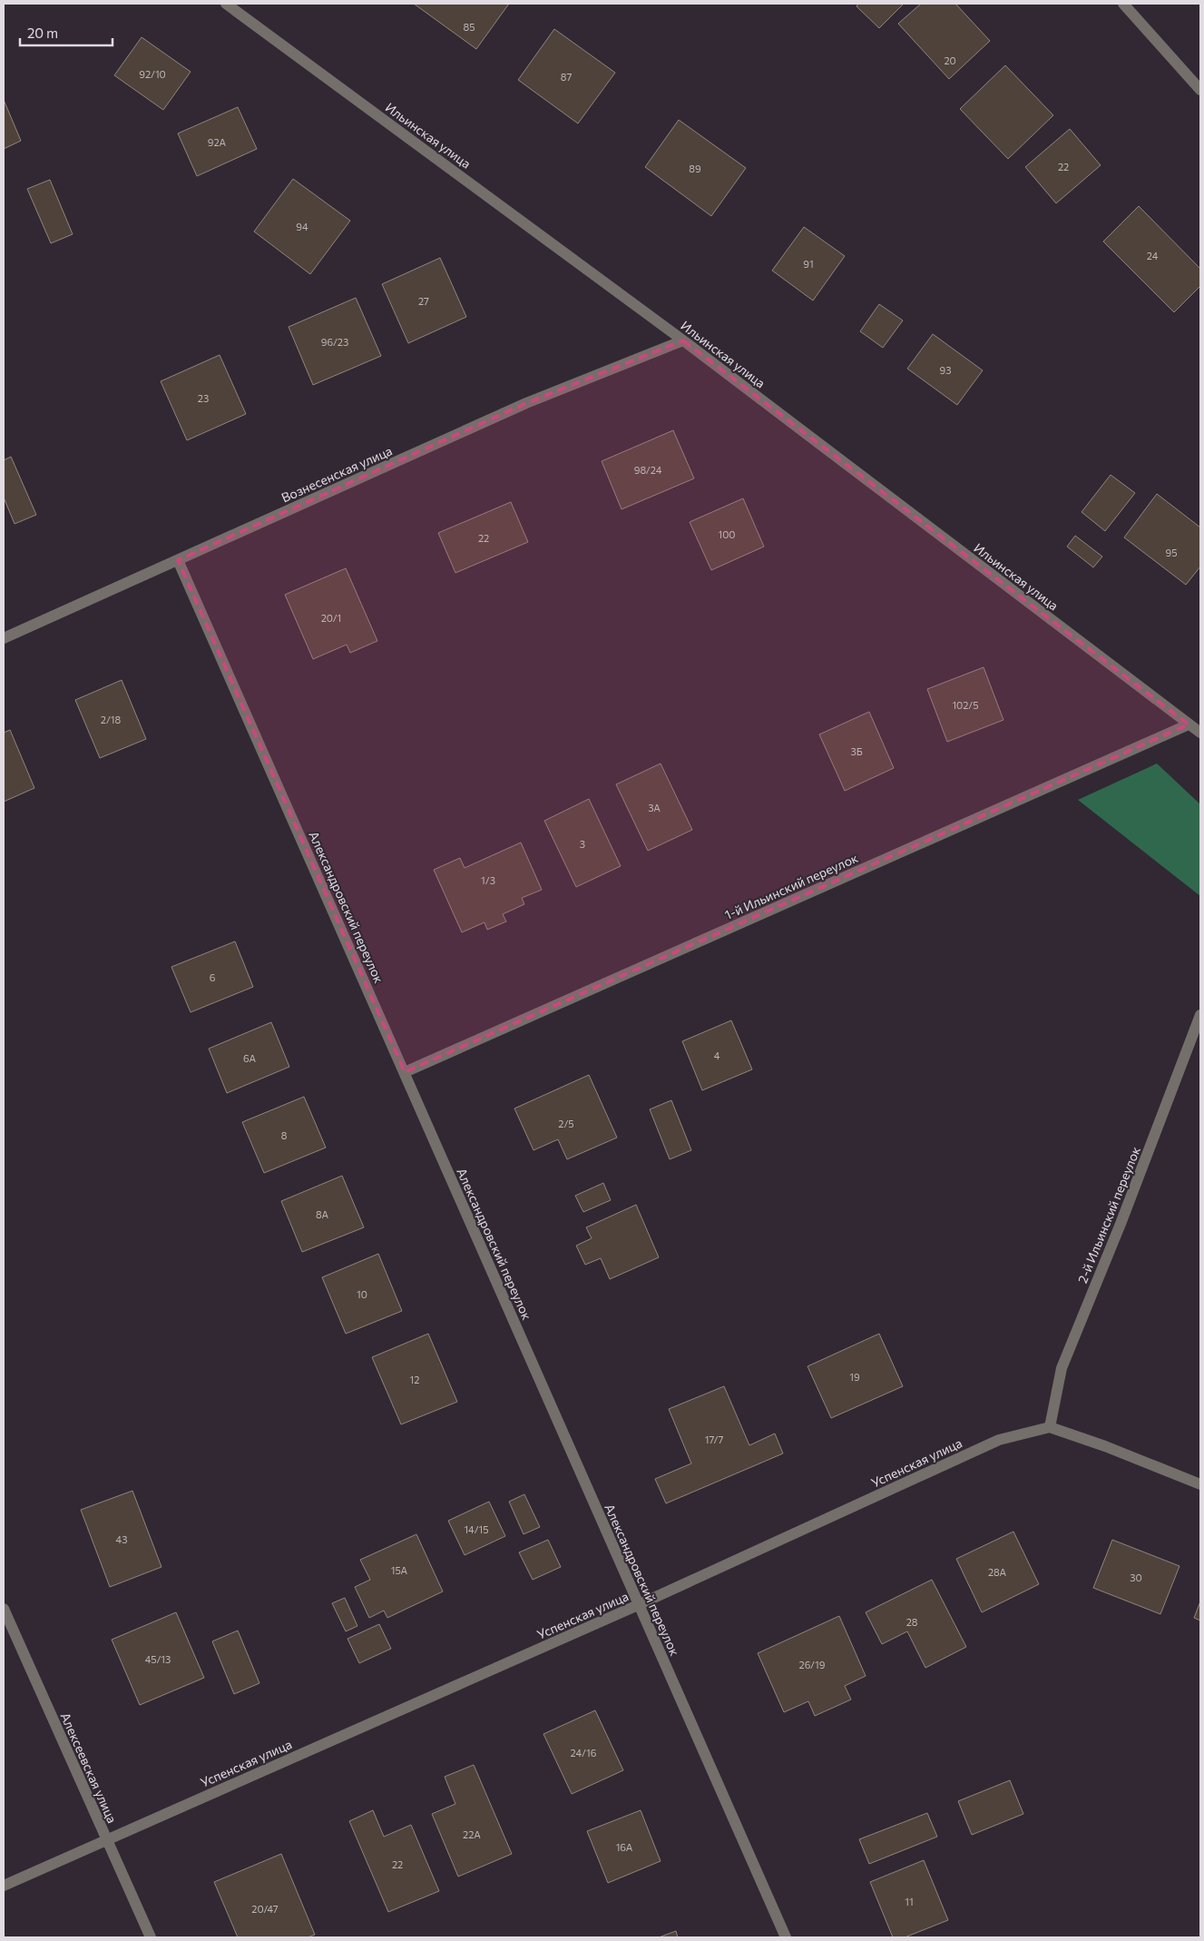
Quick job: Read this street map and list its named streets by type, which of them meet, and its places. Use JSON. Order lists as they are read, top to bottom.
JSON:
{
  "streets": {
    "street": [
      "Ильинская улица",
      "Вознесенская улица",
      "1-й Ильинский переулок",
      "Александровский переулок",
      "2-й Ильинский переулок",
      "Успенская улица",
      "Алексеевская улица"
    ]
  },
  "crossings": [
    ["Ильинская улица", "Вознесенская улица"],
    ["Ильинская улица", "1-й Ильинский переулок"],
    ["Вознесенская улица", "Александровский переулок"],
    ["1-й Ильинский переулок", "Александровский переулок"],
    ["Александровский переулок", "Успенская улица"],
    ["2-й Ильинский переулок", "Успенская улица"],
    ["Успенская улица", "Алексеевская улица"]
  ],
  "house_numbers": [
    "85",
    "20",
    "92/10",
    "87",
    "92А",
    "22",
    "89",
    "94",
    "24",
    "91",
    "27",
    "96/23",
    "93",
    "23",
    "98/24",
    "100",
    "22",
    "95",
    "20/1",
    "102/5",
    "2/18",
    "3Б",
    "3А",
    "3",
    "1/3",
    "6",
    "4",
    "6А",
    "2/5",
    "8",
    "8А",
    "10",
    "19",
    "12",
    "17/7",
    "14/15",
    "43",
    "15А",
    "28А",
    "30",
    "28",
    "45/13",
    "26/19",
    "24/16",
    "22А",
    "16А",
    "22",
    "11",
    "20/47"
  ],
  "scale_bar": "20 m"
}
